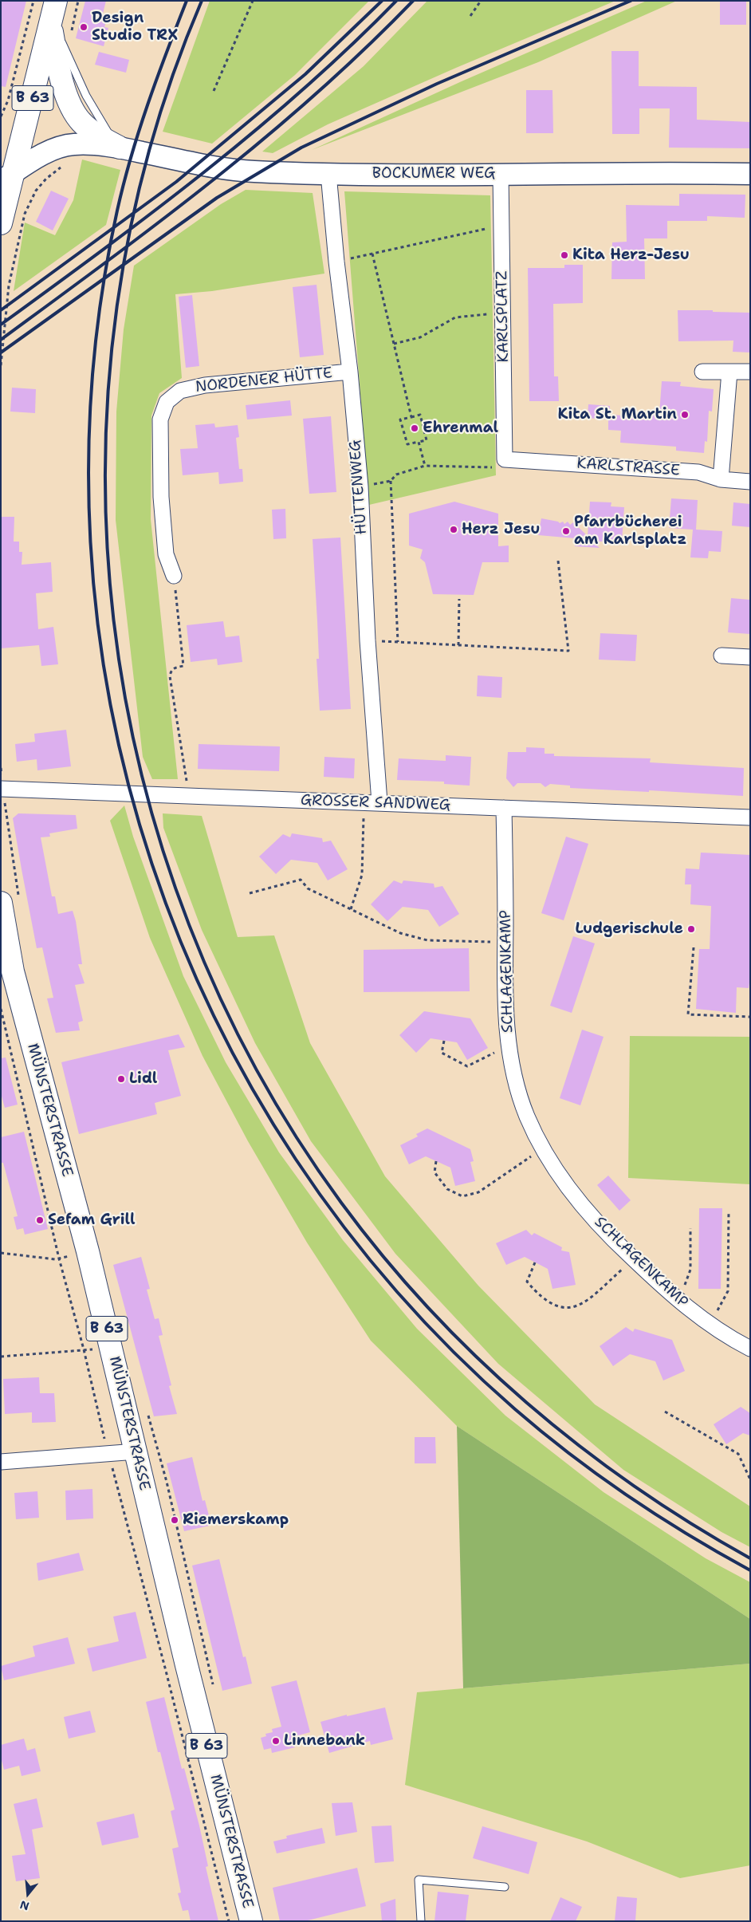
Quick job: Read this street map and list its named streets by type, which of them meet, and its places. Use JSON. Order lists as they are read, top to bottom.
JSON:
{
  "streets": {
    "main road": ["B 63", "BOCKUMER WEG", "MÜNSTERSTRASSE"],
    "street": [
      "KARLSPLATZ",
      "NORDENER HÜTTE",
      "KARLSTRASSE",
      "HÜTTENWEG",
      "GROSSER SANDWEG",
      "SCHLAGENKAMP"
    ]
  },
  "crossings": [
    ["B 63", "BOCKUMER WEG"],
    ["BOCKUMER WEG", "KARLSPLATZ"],
    ["BOCKUMER WEG", "HÜTTENWEG"],
    ["KARLSPLATZ", "KARLSTRASSE"],
    ["NORDENER HÜTTE", "HÜTTENWEG"],
    ["HÜTTENWEG", "GROSSER SANDWEG"],
    ["GROSSER SANDWEG", "SCHLAGENKAMP"]
  ],
  "places": [
    "Design Studio TRX",
    "Kita Herz-Jesu",
    "Kita St. Martin",
    "Ehrenmal",
    "Herz Jesu",
    "Pfarrbücherei am Karlsplatz",
    "Ludgerischule",
    "Lidl",
    "Sefam Grill",
    "Riemerskamp",
    "Linnebank"
  ],
  "north": "bottom"
}
